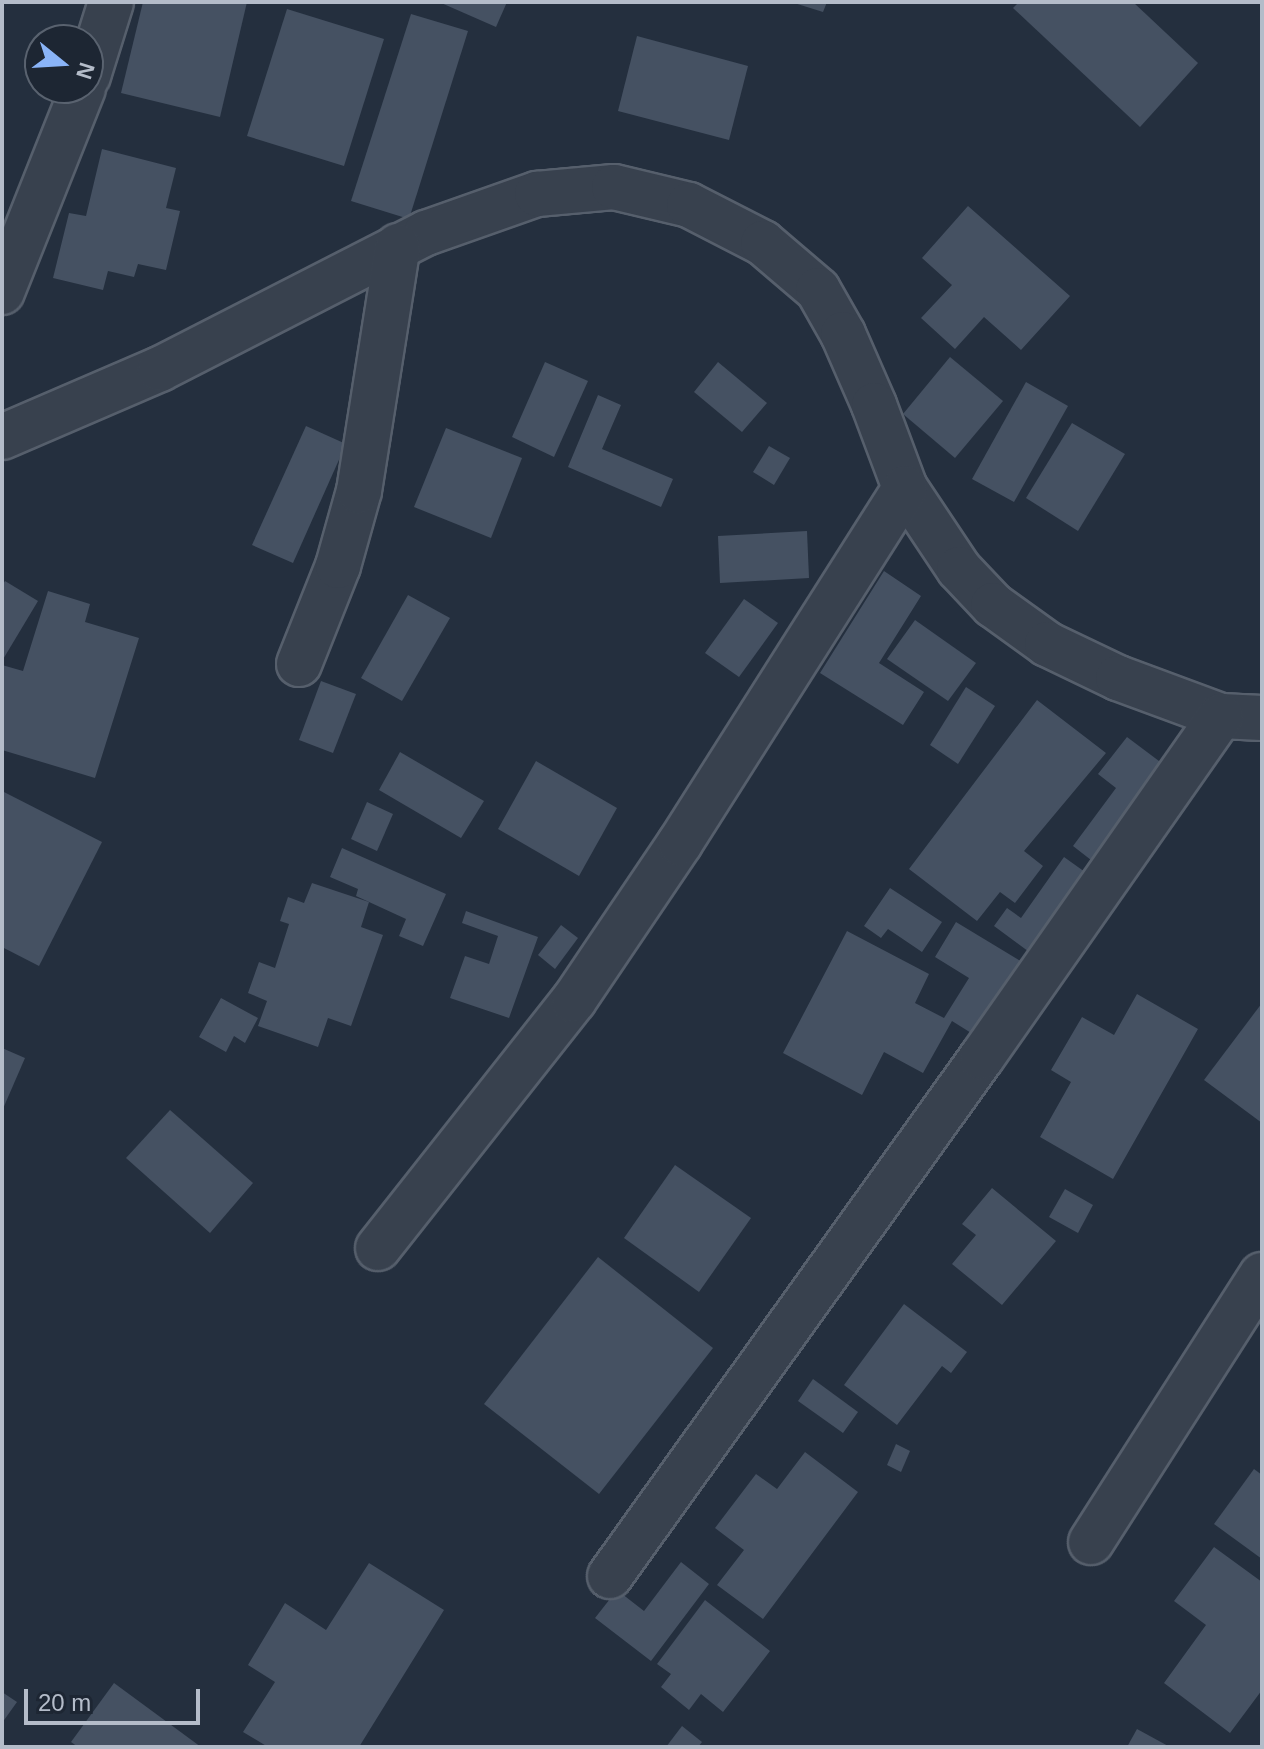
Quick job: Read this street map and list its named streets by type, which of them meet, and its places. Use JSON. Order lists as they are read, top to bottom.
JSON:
{
  "scale_bar": "20 m",
  "north": "right"
}
